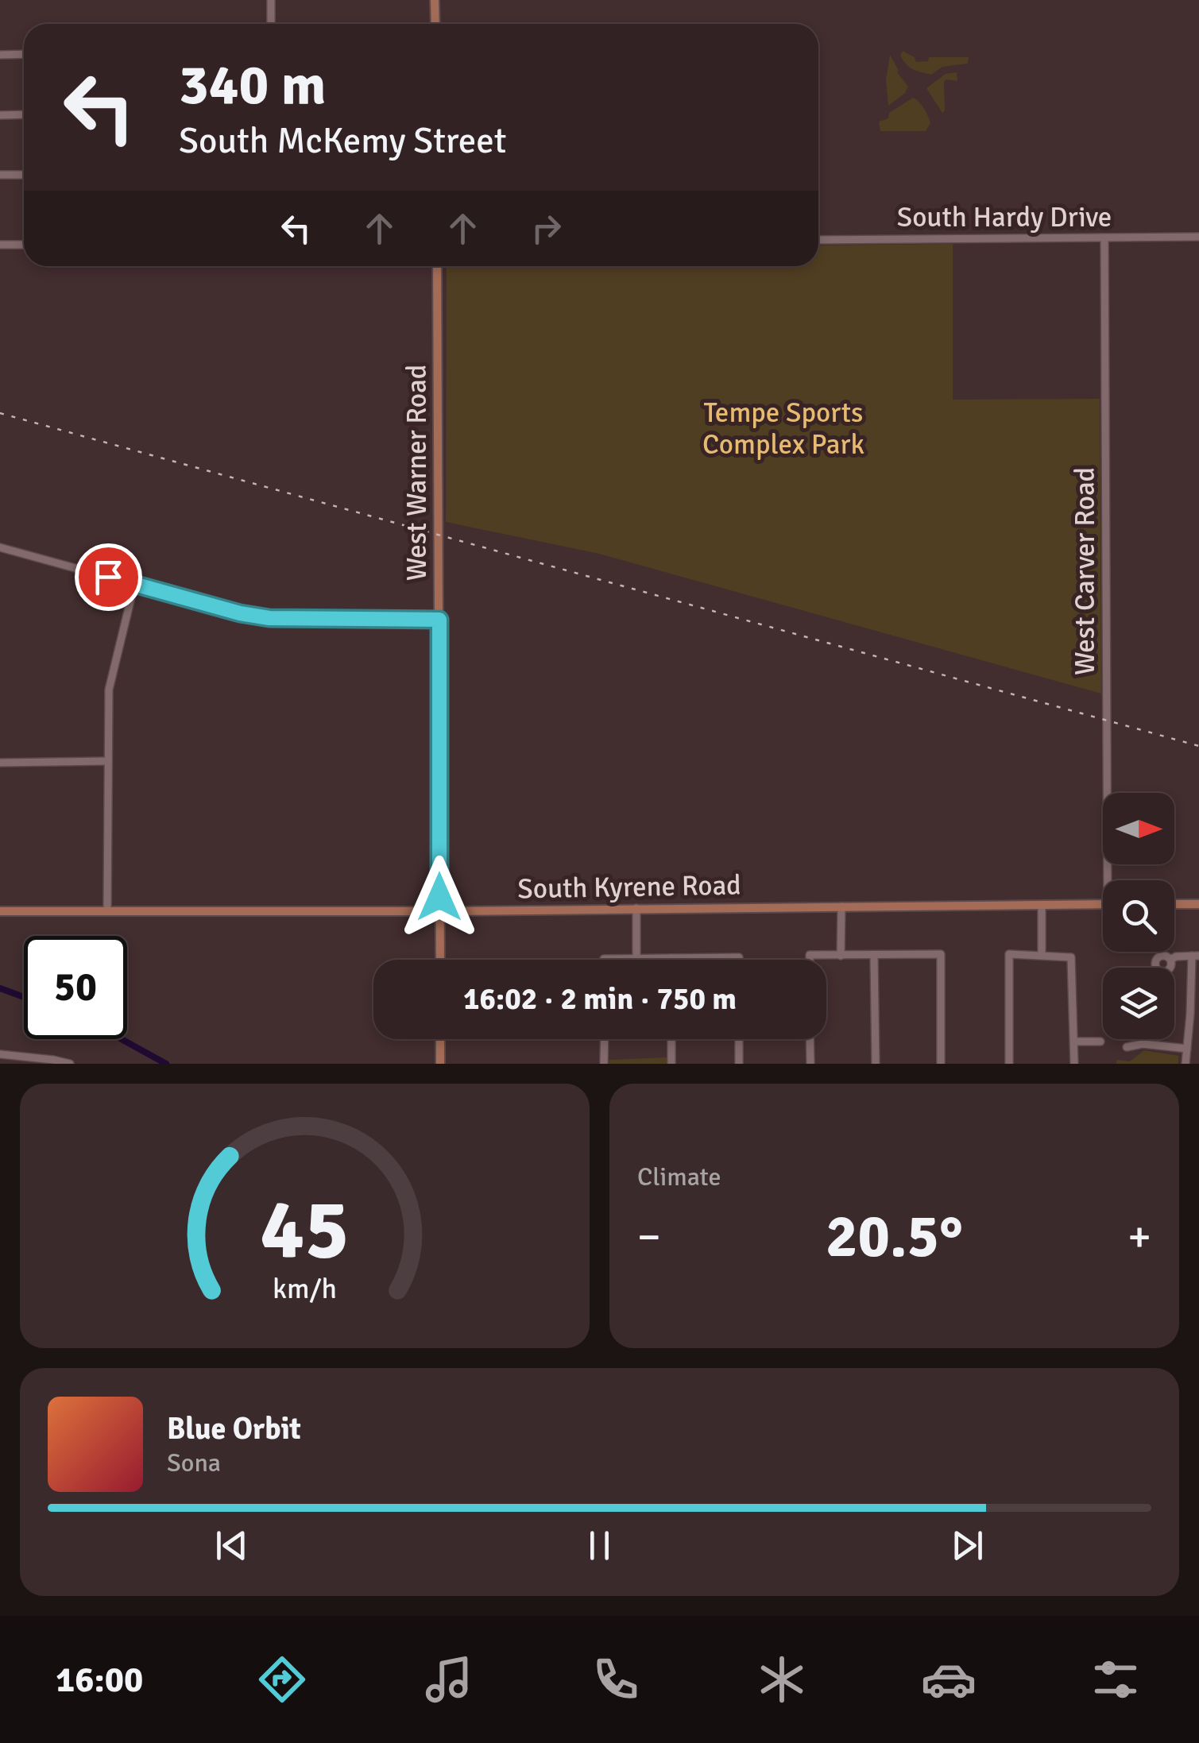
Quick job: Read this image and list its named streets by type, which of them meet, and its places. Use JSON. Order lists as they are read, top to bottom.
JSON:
{
  "streets": {
    "main road": ["West Warner Road", "South Kyrene Road"],
    "street": ["South Hardy Drive", "West Carver Road"]
  },
  "crossings": [
    ["South Hardy Drive", "West Carver Road"],
    ["West Warner Road", "South Kyrene Road"]
  ],
  "parks": ["Tempe Sports Complex Park"],
  "north": "right",
  "page": {
    "turn": ["340 m", "South McKemy Street"],
    "limit": "50",
    "trip": "16:02 · 2 min · 750 m",
    "tile": "Climate",
    "heat": ["−", "20.5°", "+"],
    "song": ["Blue Orbit", "Sona"],
    "tabs": "16:00",
    "gauge": ["45", "km/h"]
  }
}
